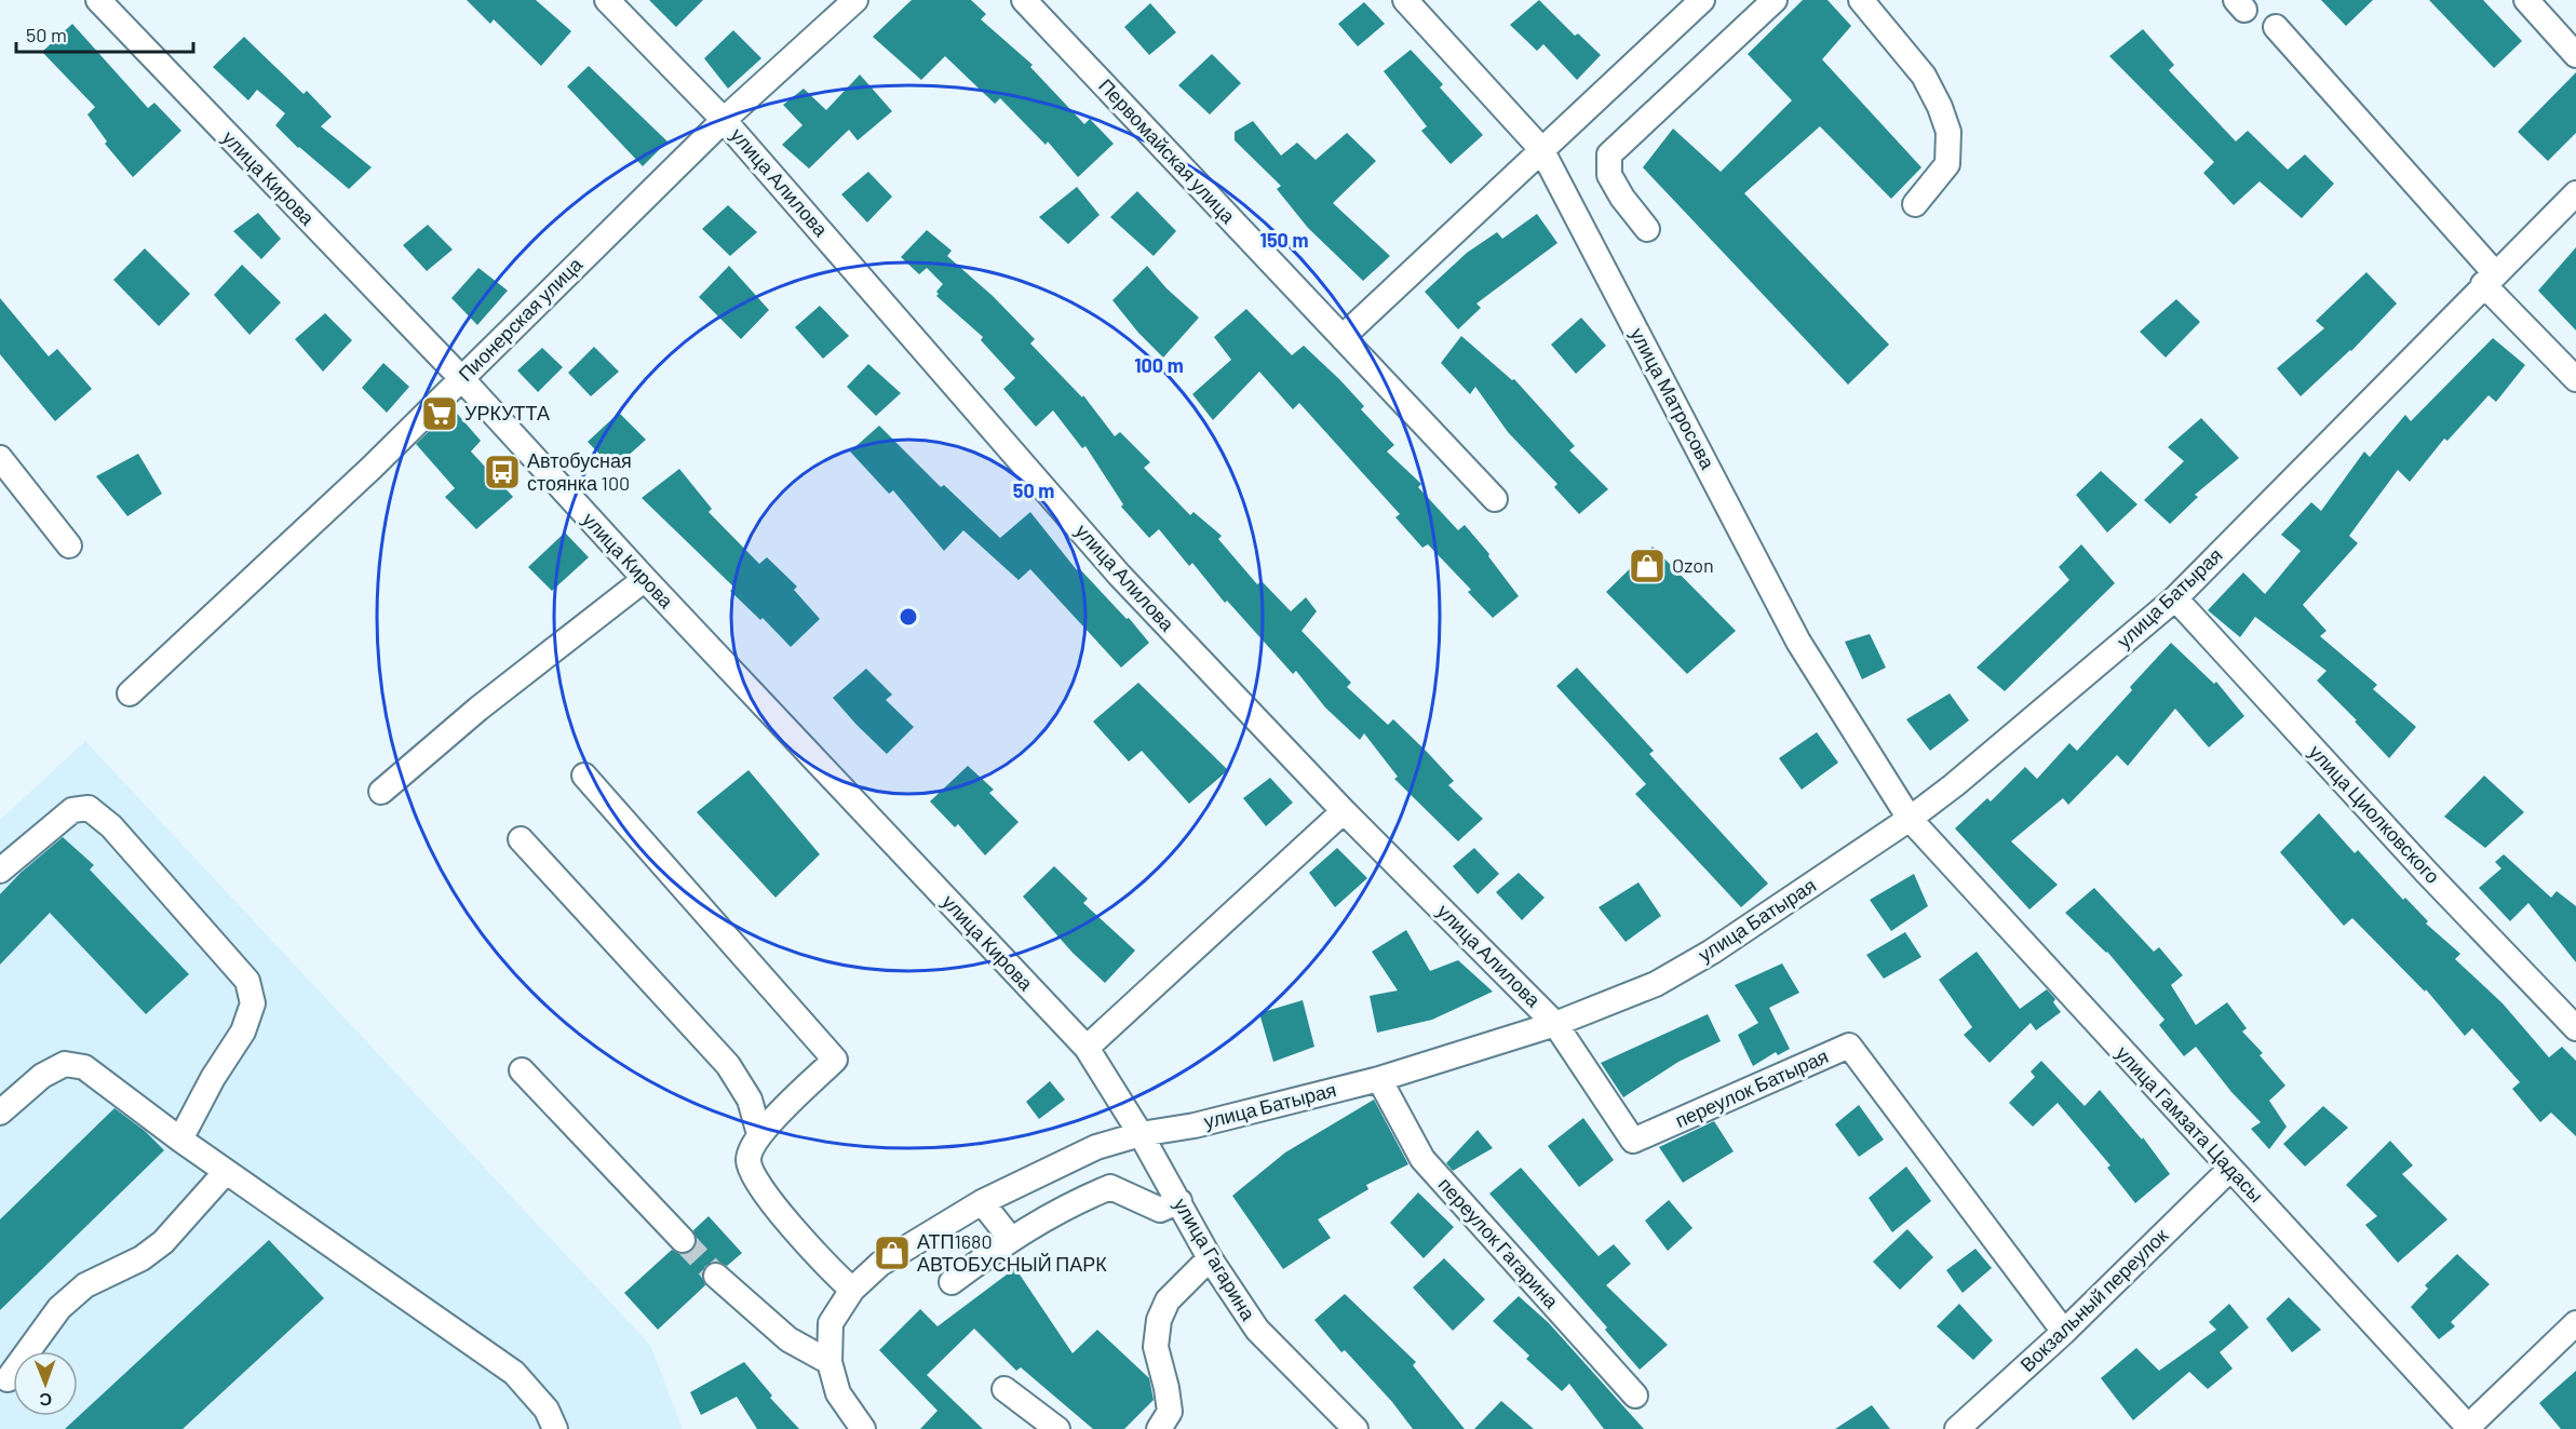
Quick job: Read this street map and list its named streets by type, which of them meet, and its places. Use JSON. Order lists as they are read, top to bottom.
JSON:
{
  "streets": {
    "street": [
      "Первомайская улица",
      "улица Кирова",
      "улица Алилова",
      "Пионерская улица",
      "улица Матросова",
      "улица Батырая",
      "улица Циолковского",
      "переулок Батырая",
      "улица Гамзата Цадасы",
      "переулок Гагарина",
      "улица Гагарина",
      "Вокзальный переулок"
    ]
  },
  "crossings": [
    ["улица Кирова", "Пионерская улица"],
    ["улица Кирова", "улица Батырая"],
    ["улица Кирова", "улица Гагарина"],
    ["улица Алилова", "Пионерская улица"],
    ["улица Алилова", "улица Батырая"],
    ["улица Алилова", "переулок Батырая"],
    ["улица Матросова", "улица Батырая"],
    ["улица Матросова", "улица Гамзата Цадасы"],
    ["улица Батырая", "улица Циолковского"],
    ["улица Батырая", "переулок Батырая"],
    ["улица Батырая", "улица Гамзата Цадасы"],
    ["улица Батырая", "переулок Гагарина"],
    ["улица Батырая", "улица Гагарина"],
    ["переулок Батырая", "Вокзальный переулок"],
    ["улица Гамзата Цадасы", "Вокзальный переулок"]
  ],
  "places": {
    "supermarket": ["УРКУТТА"],
    "bus stop": ["Автобусная стоянка 100"],
    "shop": ["Ozon", "АТП1680 АВТОБУСНЫЙ ПАРК"]
  },
  "scale_bar": "50 m",
  "north": "bottom",
  "rings": ["150 m", "100 m", "50 m"]
}
